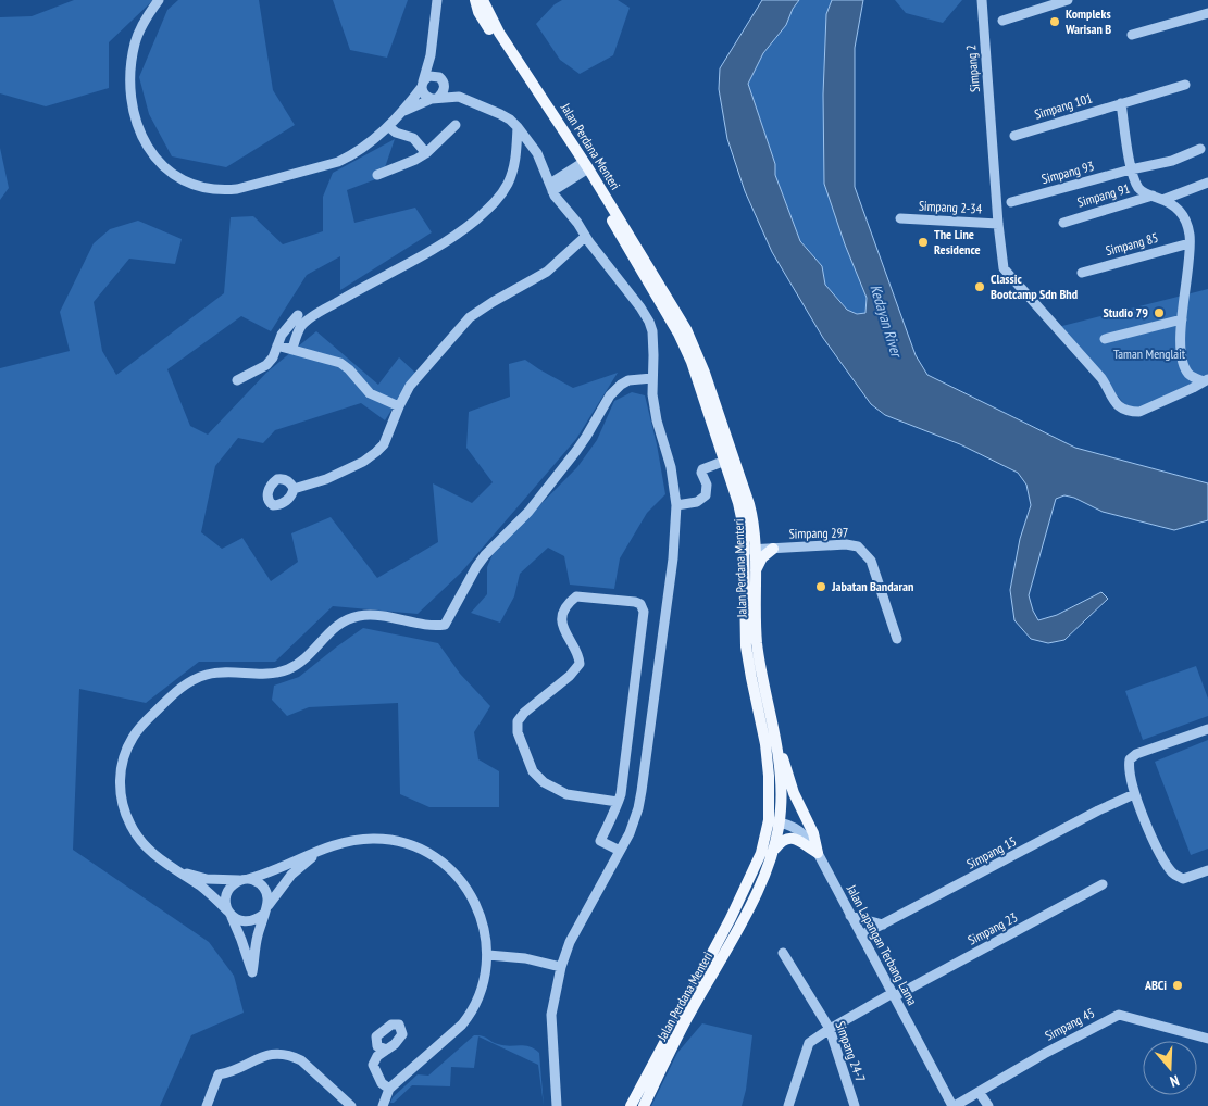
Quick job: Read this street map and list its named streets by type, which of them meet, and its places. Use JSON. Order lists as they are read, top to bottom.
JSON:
{
  "streets": {
    "main road": ["Jalan Perdana Menteri"],
    "street": [
      "Simpang 2",
      "Simpang 101",
      "Simpang 93",
      "Simpang 91",
      "Simpang 2-34",
      "Simpang 85",
      "Simpang 297",
      "Simpang 15",
      "Simpang 23",
      "Jalan Lapangan Terbang Lama",
      "Simpang 45",
      "Simpang 24-7"
    ]
  },
  "crossings": [
    ["Simpang 2", "Simpang 2-34"],
    ["Jalan Perdana Menteri", "Simpang 297"],
    ["Jalan Perdana Menteri", "Jalan Lapangan Terbang Lama"],
    ["Simpang 15", "Jalan Lapangan Terbang Lama"],
    ["Simpang 23", "Jalan Lapangan Terbang Lama"],
    ["Simpang 23", "Simpang 24-7"],
    ["Jalan Lapangan Terbang Lama", "Simpang 45"]
  ],
  "water": ["Kedayan River"],
  "parks": ["Taman Menglait"],
  "places": [
    "Kompleks Warisan B",
    "The Line Residence",
    "Classic Bootcamp Sdn Bhd",
    "Studio 79",
    "Jabatan Bandaran",
    "ABCi"
  ],
  "north": "bottom"
}
